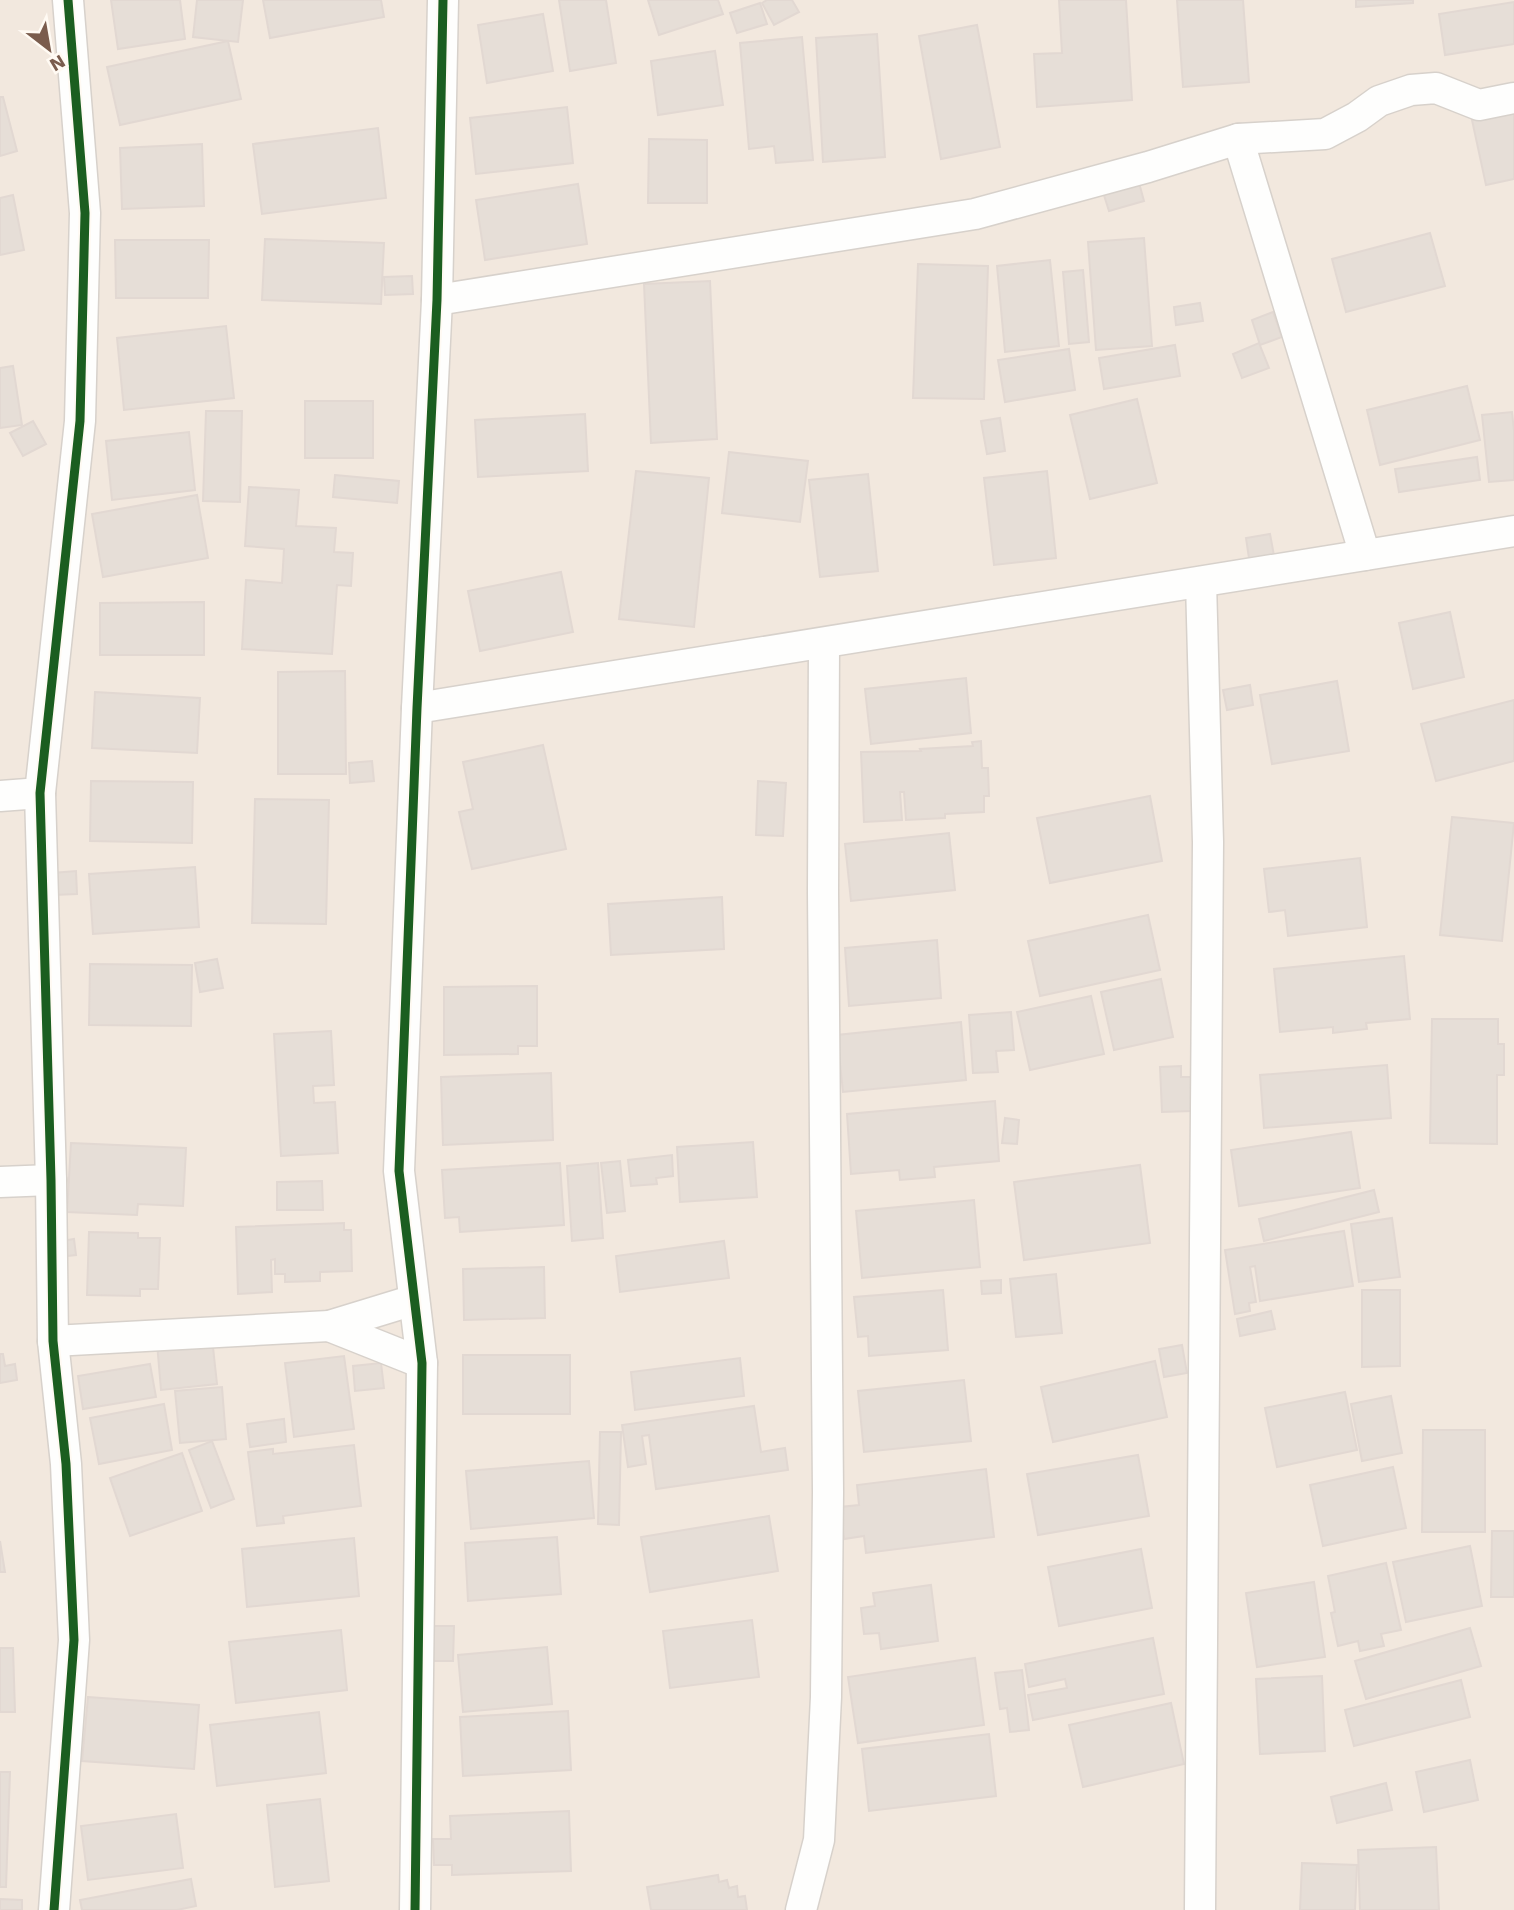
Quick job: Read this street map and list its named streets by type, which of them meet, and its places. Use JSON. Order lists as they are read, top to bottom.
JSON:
{
  "north": "bottom right"
}
